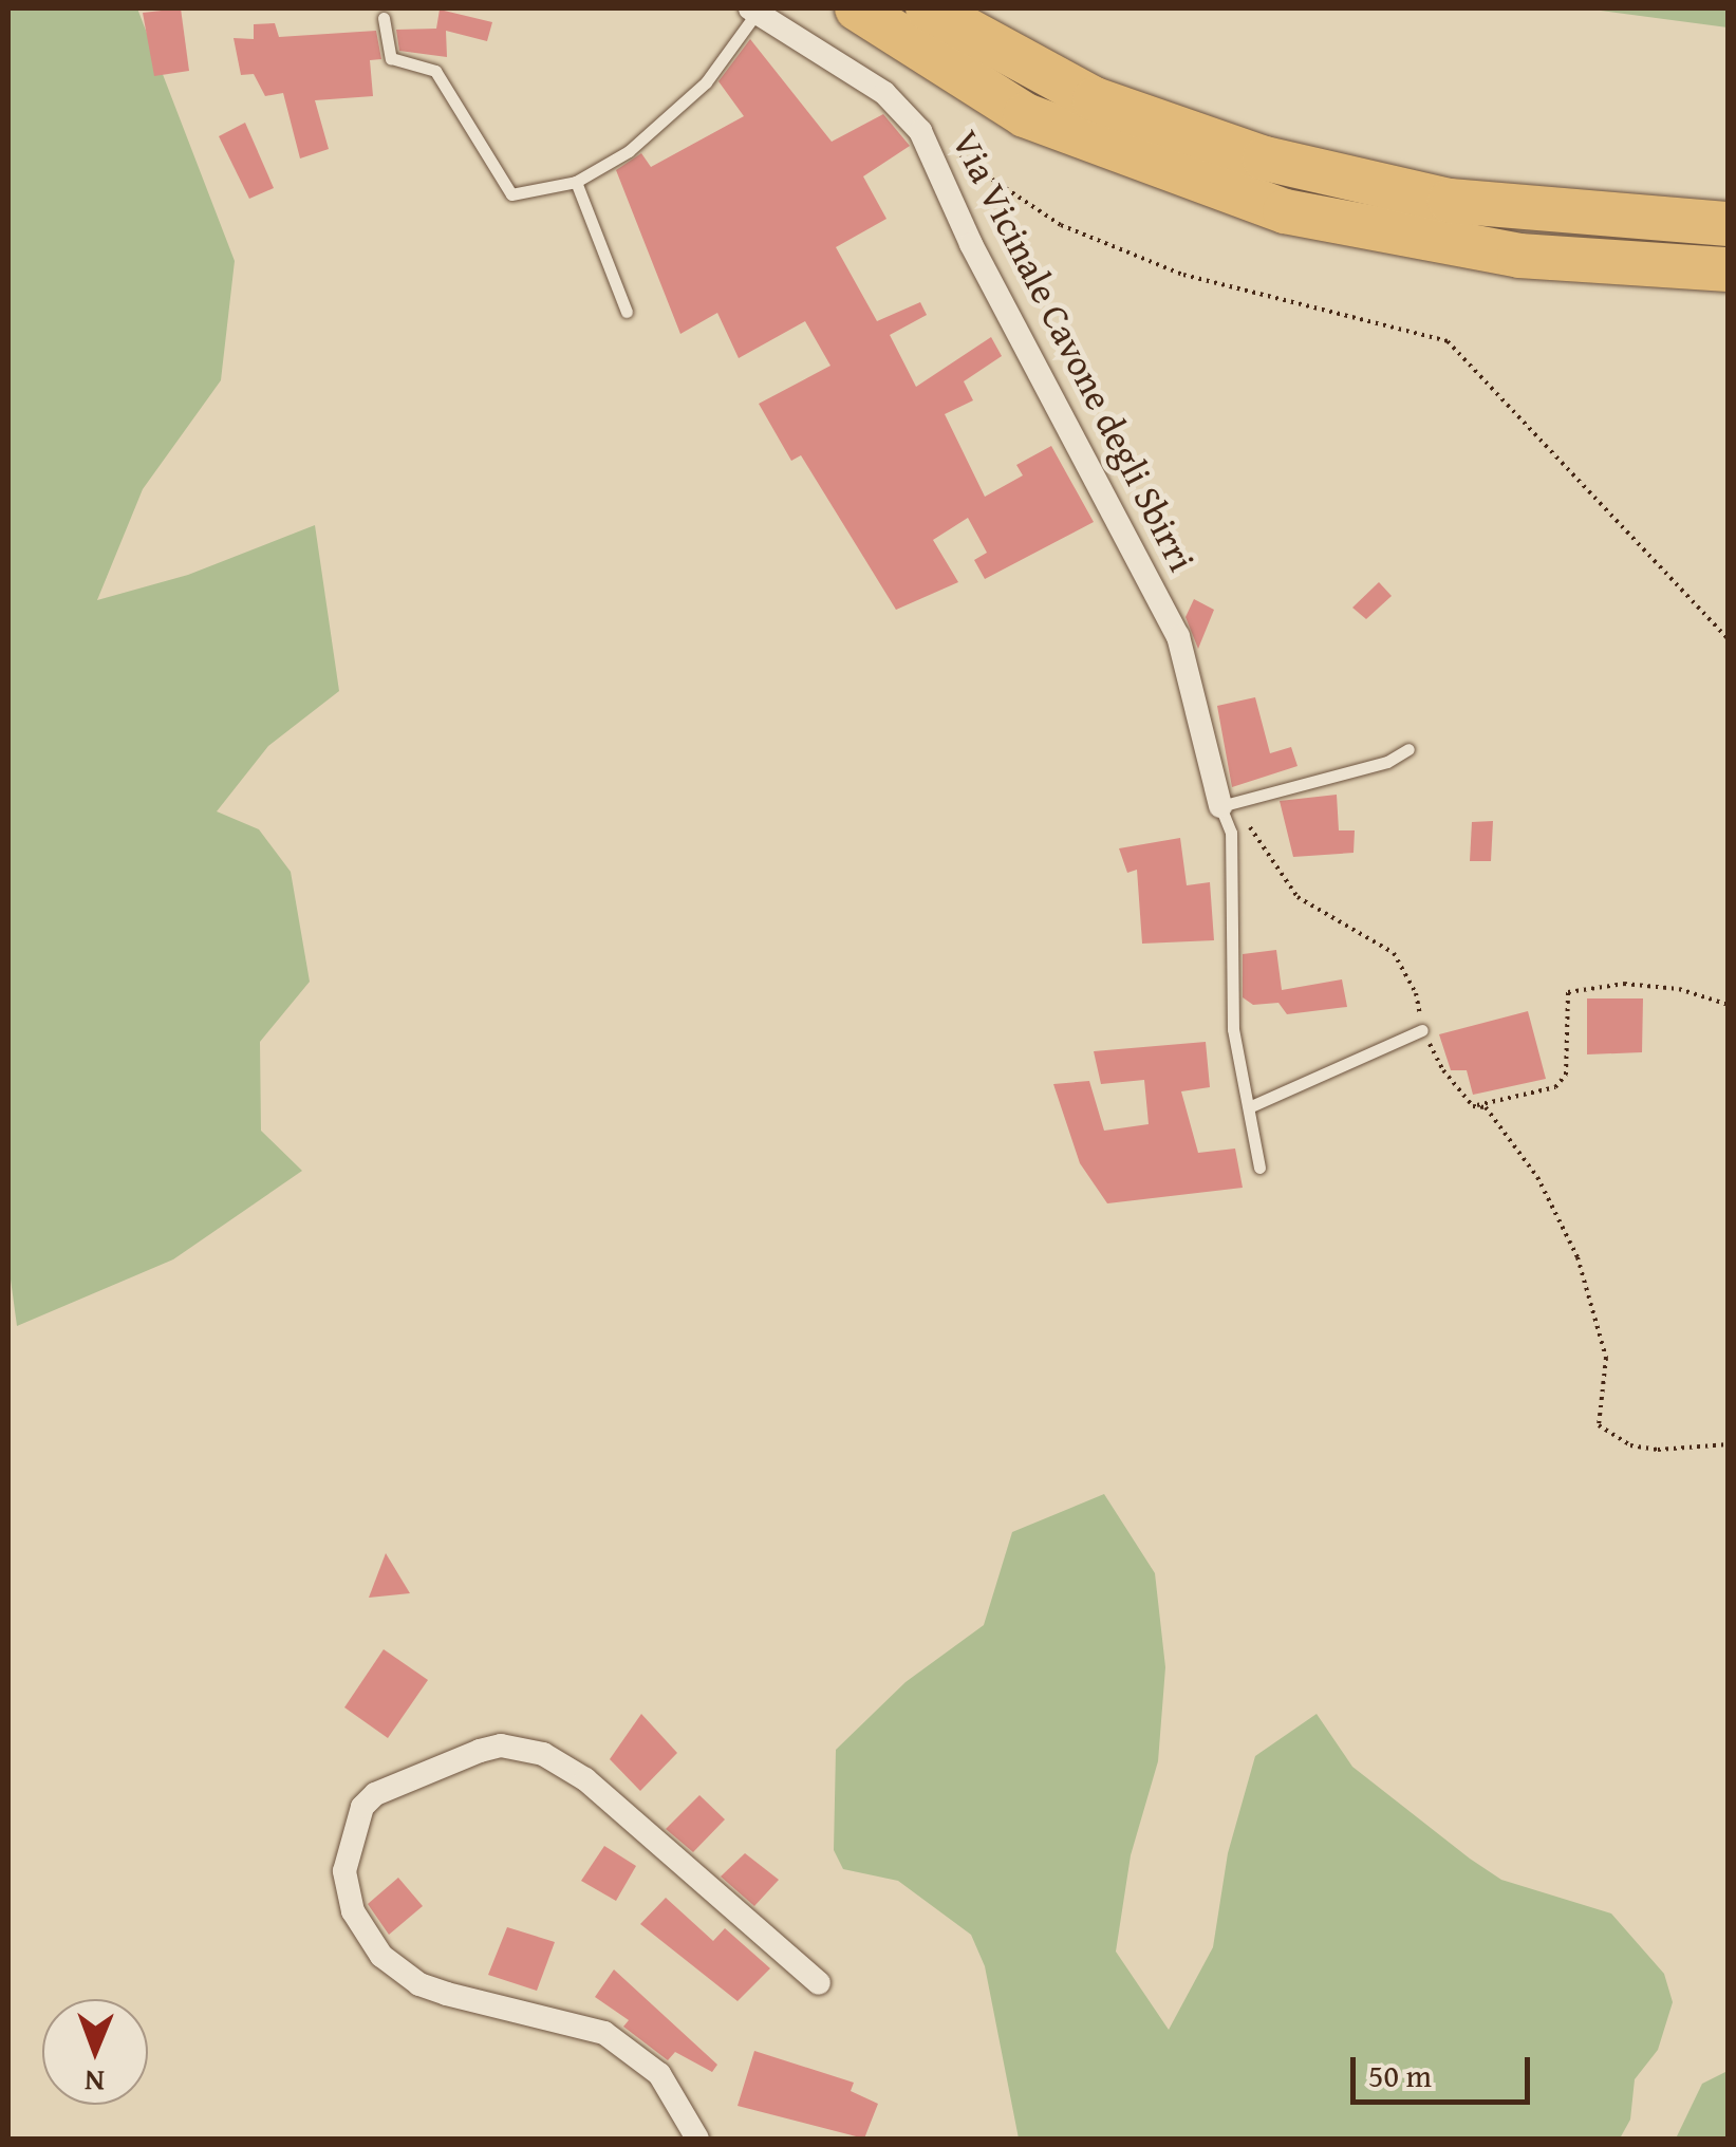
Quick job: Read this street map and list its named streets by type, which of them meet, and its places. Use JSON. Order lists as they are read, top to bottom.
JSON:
{
  "streets": {
    "street": ["Via Vicinale Cavone degli Sbirri"]
  },
  "scale_bar": "50 m",
  "north": "bottom"
}
